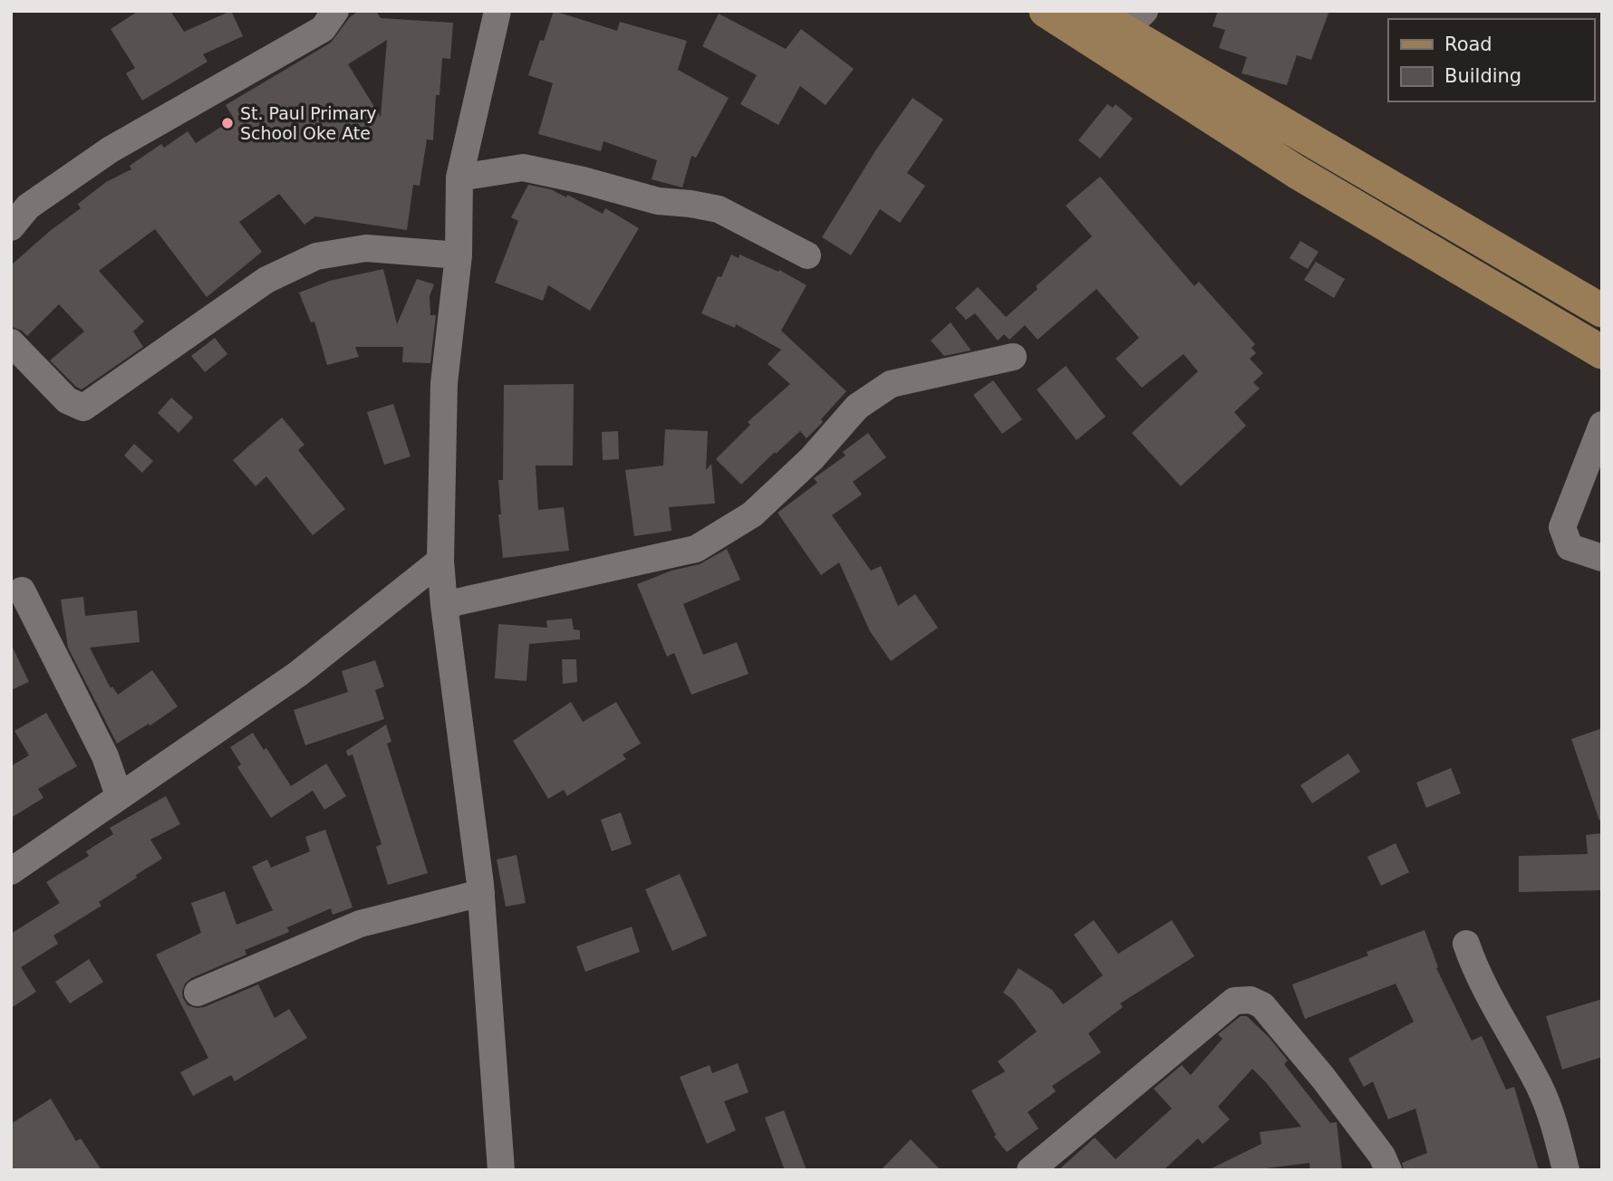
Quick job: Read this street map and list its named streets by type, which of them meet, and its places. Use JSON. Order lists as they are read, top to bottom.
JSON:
{
  "places": ["St. Paul Primary School Oke Ate"],
  "legend": ["Road", "Building"]
}
